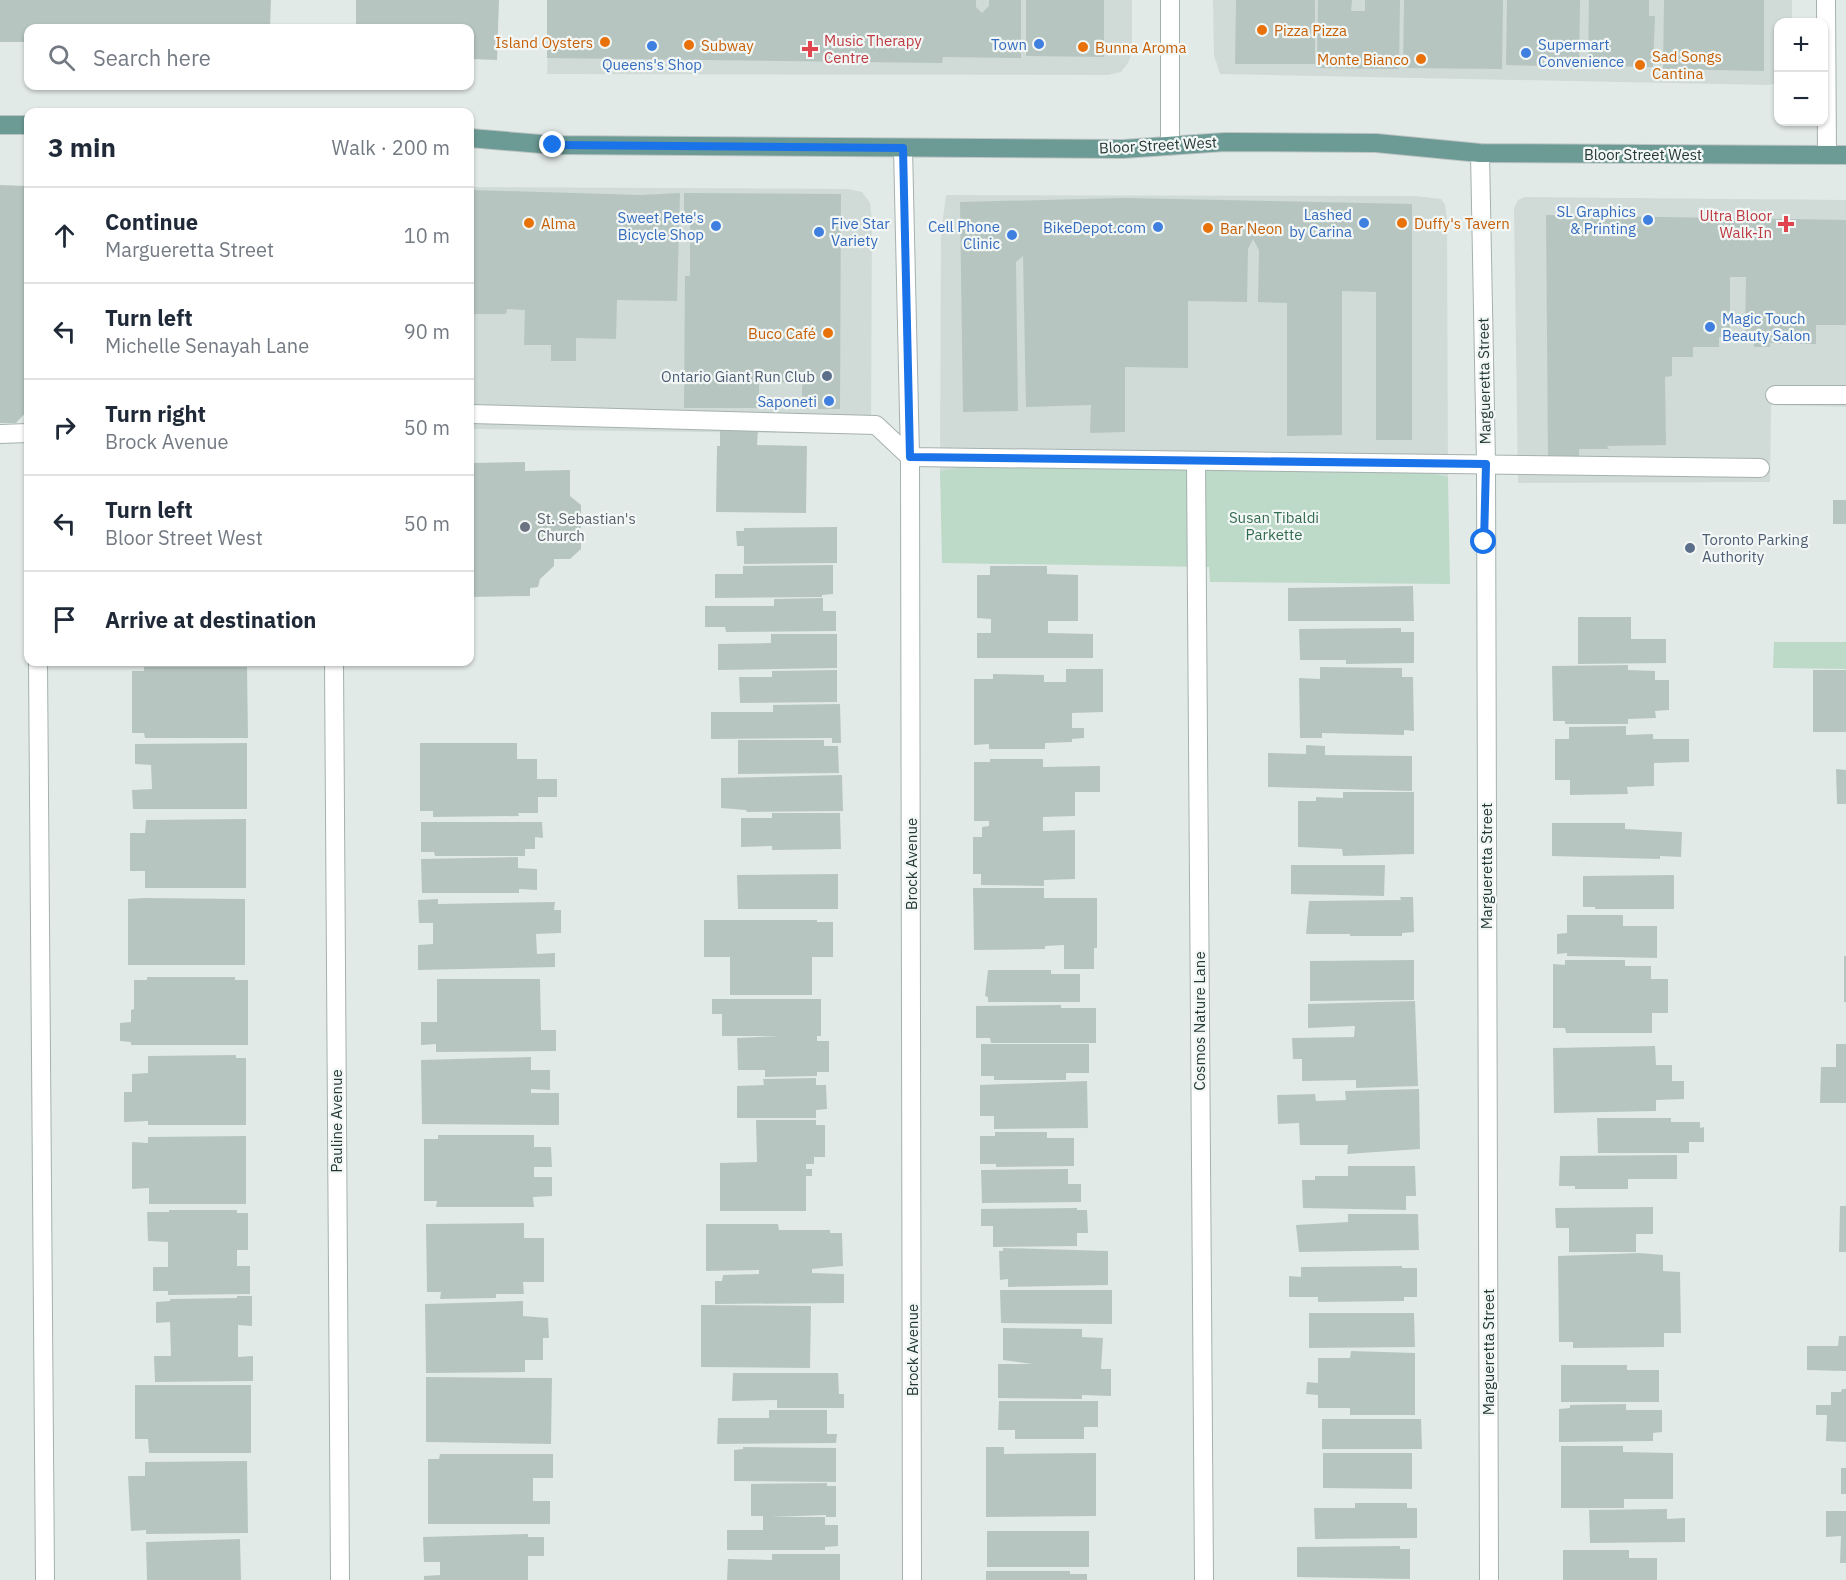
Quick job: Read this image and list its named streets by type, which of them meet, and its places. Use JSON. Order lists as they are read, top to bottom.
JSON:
{
  "streets": {
    "main road": ["Bloor Street West"],
    "street": [
      "Margueretta Street",
      "Brock Avenue",
      "Cosmos Nature Lane",
      "Pauline Avenue"
    ]
  },
  "crossings": [
    ["Bloor Street West", "Margueretta Street"],
    ["Bloor Street West", "Brock Avenue"]
  ],
  "parks": ["Susan Tibaldi Parkette"],
  "places": {
    "other": [
      "Pizza Pizza",
      "Island Oysters",
      "Town",
      "Subway",
      "Queens's Shop",
      "Bunna Aroma",
      "Supermart Convenience",
      "Monte Bianco",
      "Sad Songs Cantina",
      "SL Graphics & Printing",
      "Alma",
      "Lashed by Carina",
      "Duffy's Tavern",
      "Sweet Pete's Bicycle Shop",
      "BikeDepot.com",
      "Bar Neon",
      "Five Star Variety",
      "Cell Phone Clinic",
      "Magic Touch Beauty Salon",
      "Buco Café",
      "Ontario Giant Run Club",
      "Saponeti",
      "St. Sebastian's Church",
      "Toronto Parking Authority"
    ],
    "health": ["Music Therapy Centre", "Ultra Bloor Walk-In"]
  },
  "page": {
    "map_buttons": ["+", "−"],
    "search": "Search here",
    "heading": ["3 min", "Walk · 200 m"],
    "list": [
      ["Continue", "Margueretta Street", "10 m"],
      ["Turn left", "Michelle Senayah Lane", "90 m"],
      ["Turn right", "Brock Avenue", "50 m"],
      ["Turn left", "Bloor Street West", "50 m"],
      "Arrive at destination"
    ]
  }
}
